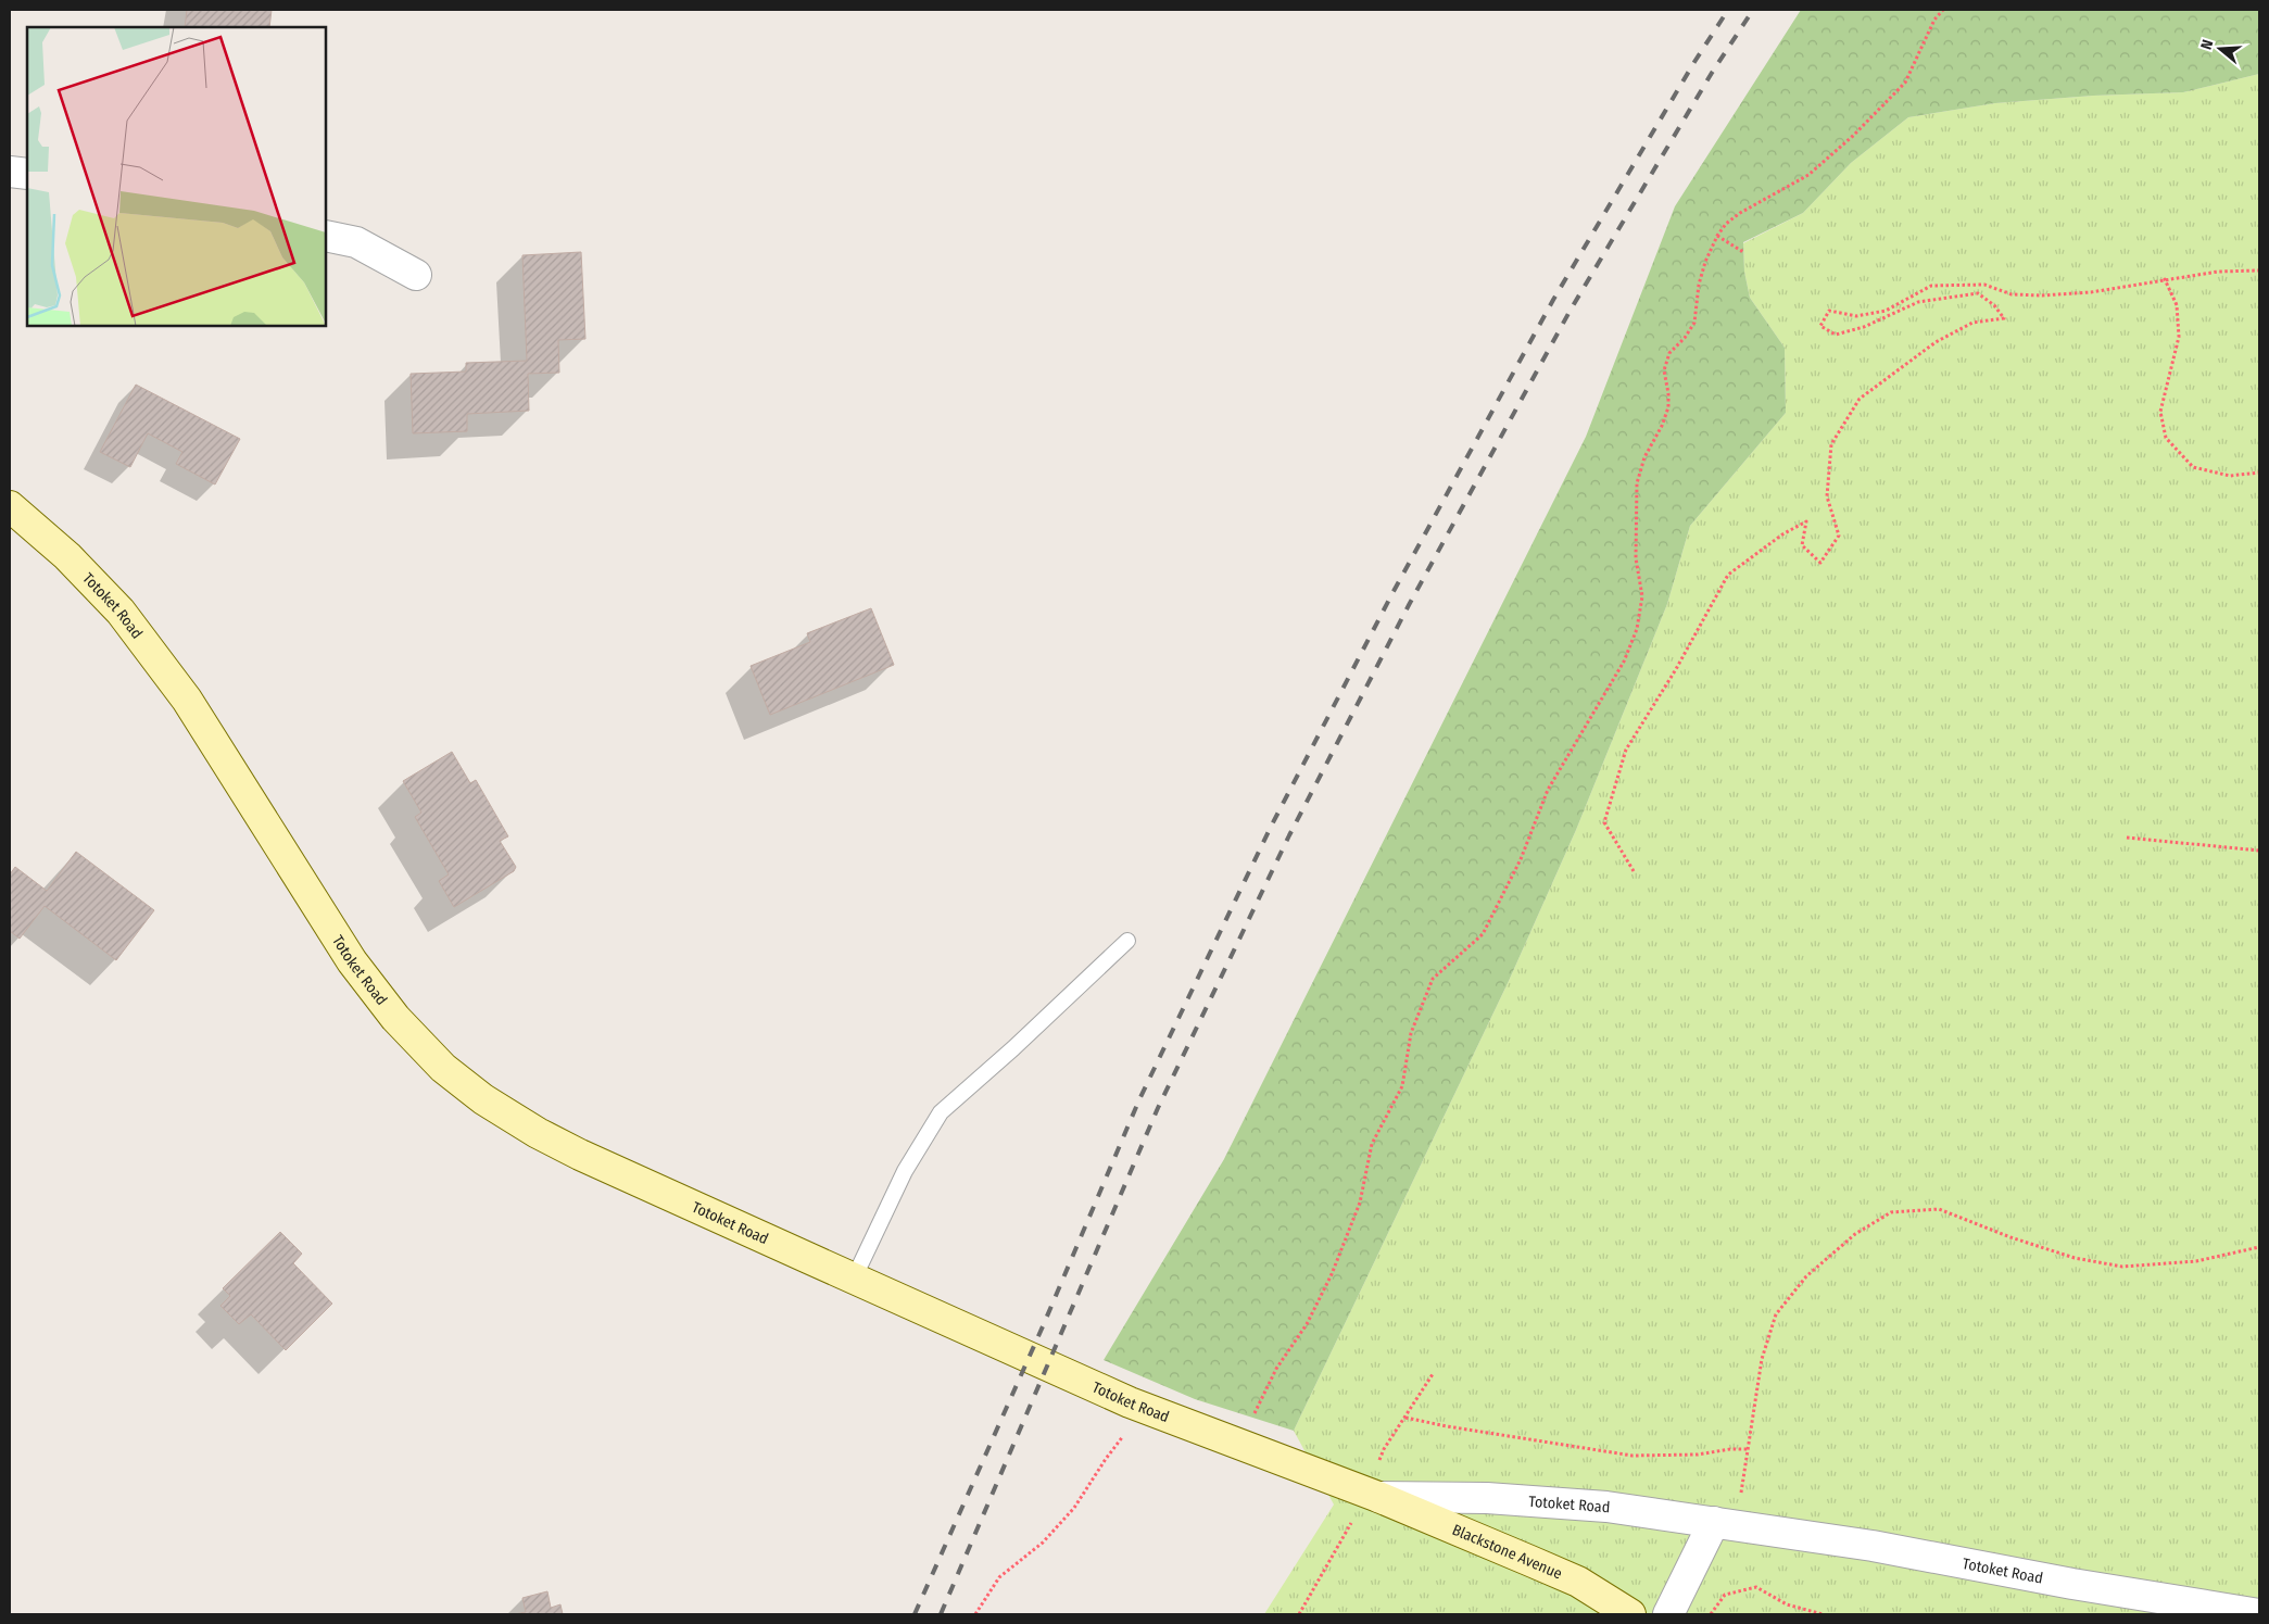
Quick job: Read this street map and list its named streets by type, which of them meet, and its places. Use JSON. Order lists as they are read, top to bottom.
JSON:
{
  "streets": {
    "main road": ["Totoket Road", "Blackstone Avenue"]
  },
  "crossings": [
    ["Totoket Road", "Blackstone Avenue"]
  ],
  "north": "left"
}
